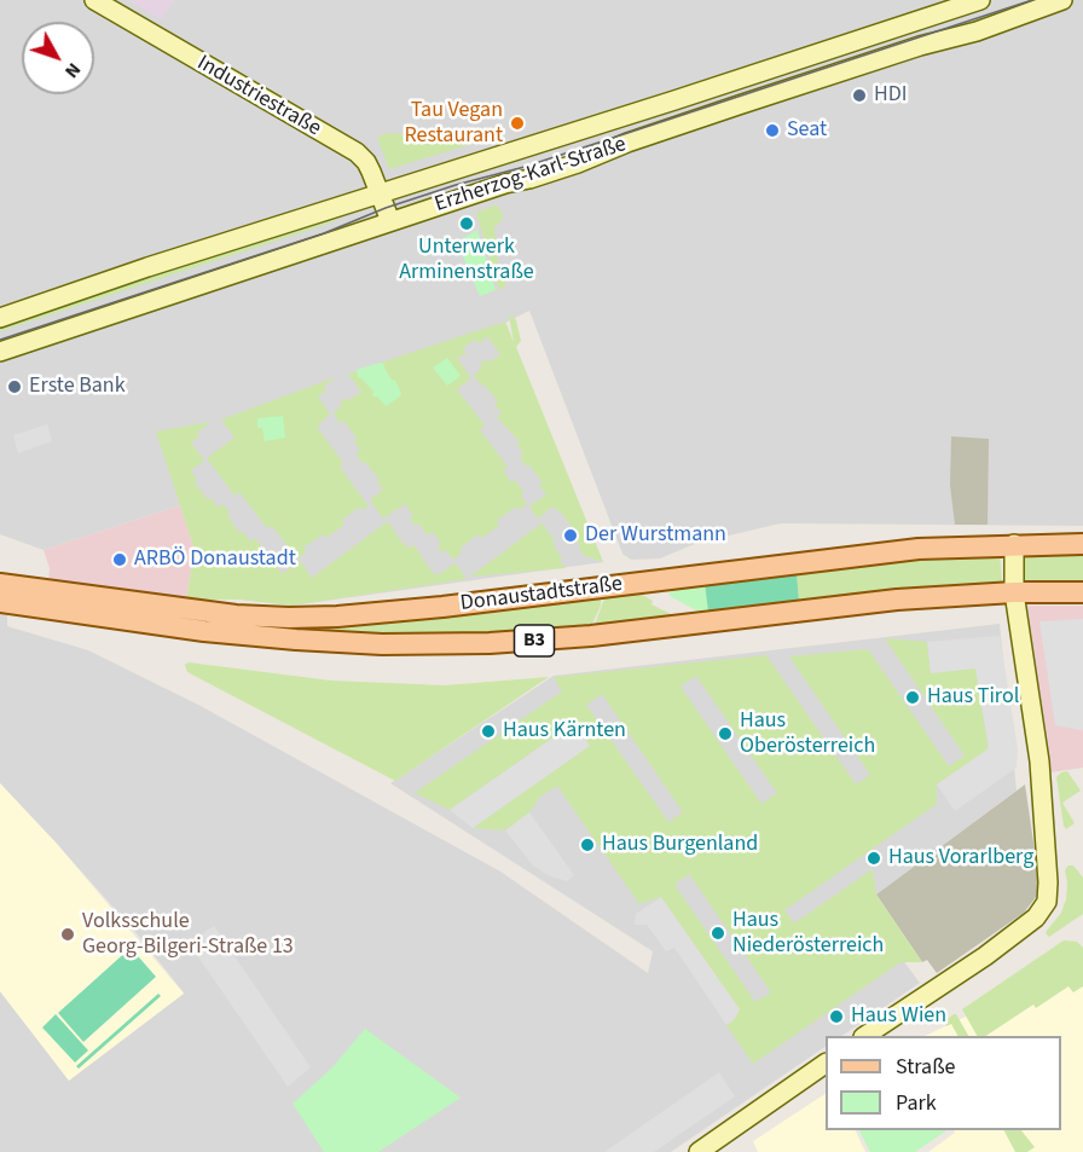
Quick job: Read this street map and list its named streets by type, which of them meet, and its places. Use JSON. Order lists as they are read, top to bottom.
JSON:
{
  "streets": {
    "main road": [
      "Industriestraße",
      "Erzherzog-Karl-Straße",
      "Donaustadtstraße",
      "B3"
    ]
  },
  "crossings": [
    ["Industriestraße", "Erzherzog-Karl-Straße"]
  ],
  "places": [
    "HDI",
    "Tau Vegan Restaurant",
    "Seat",
    "Unterwerk Arminenstraße",
    "Erste Bank",
    "Der Wurstmann",
    "ARBÖ Donaustadt",
    "Haus Tirol",
    "Haus Kärnten",
    "Haus Oberösterreich",
    "Haus Burgenland",
    "Haus Vorarlberg",
    "Haus Niederösterreich",
    "Volksschule Georg-Bilgeri-Straße 13",
    "Haus Wien"
  ],
  "legend": ["Straße", "Park"],
  "north": "bottom right"
}
